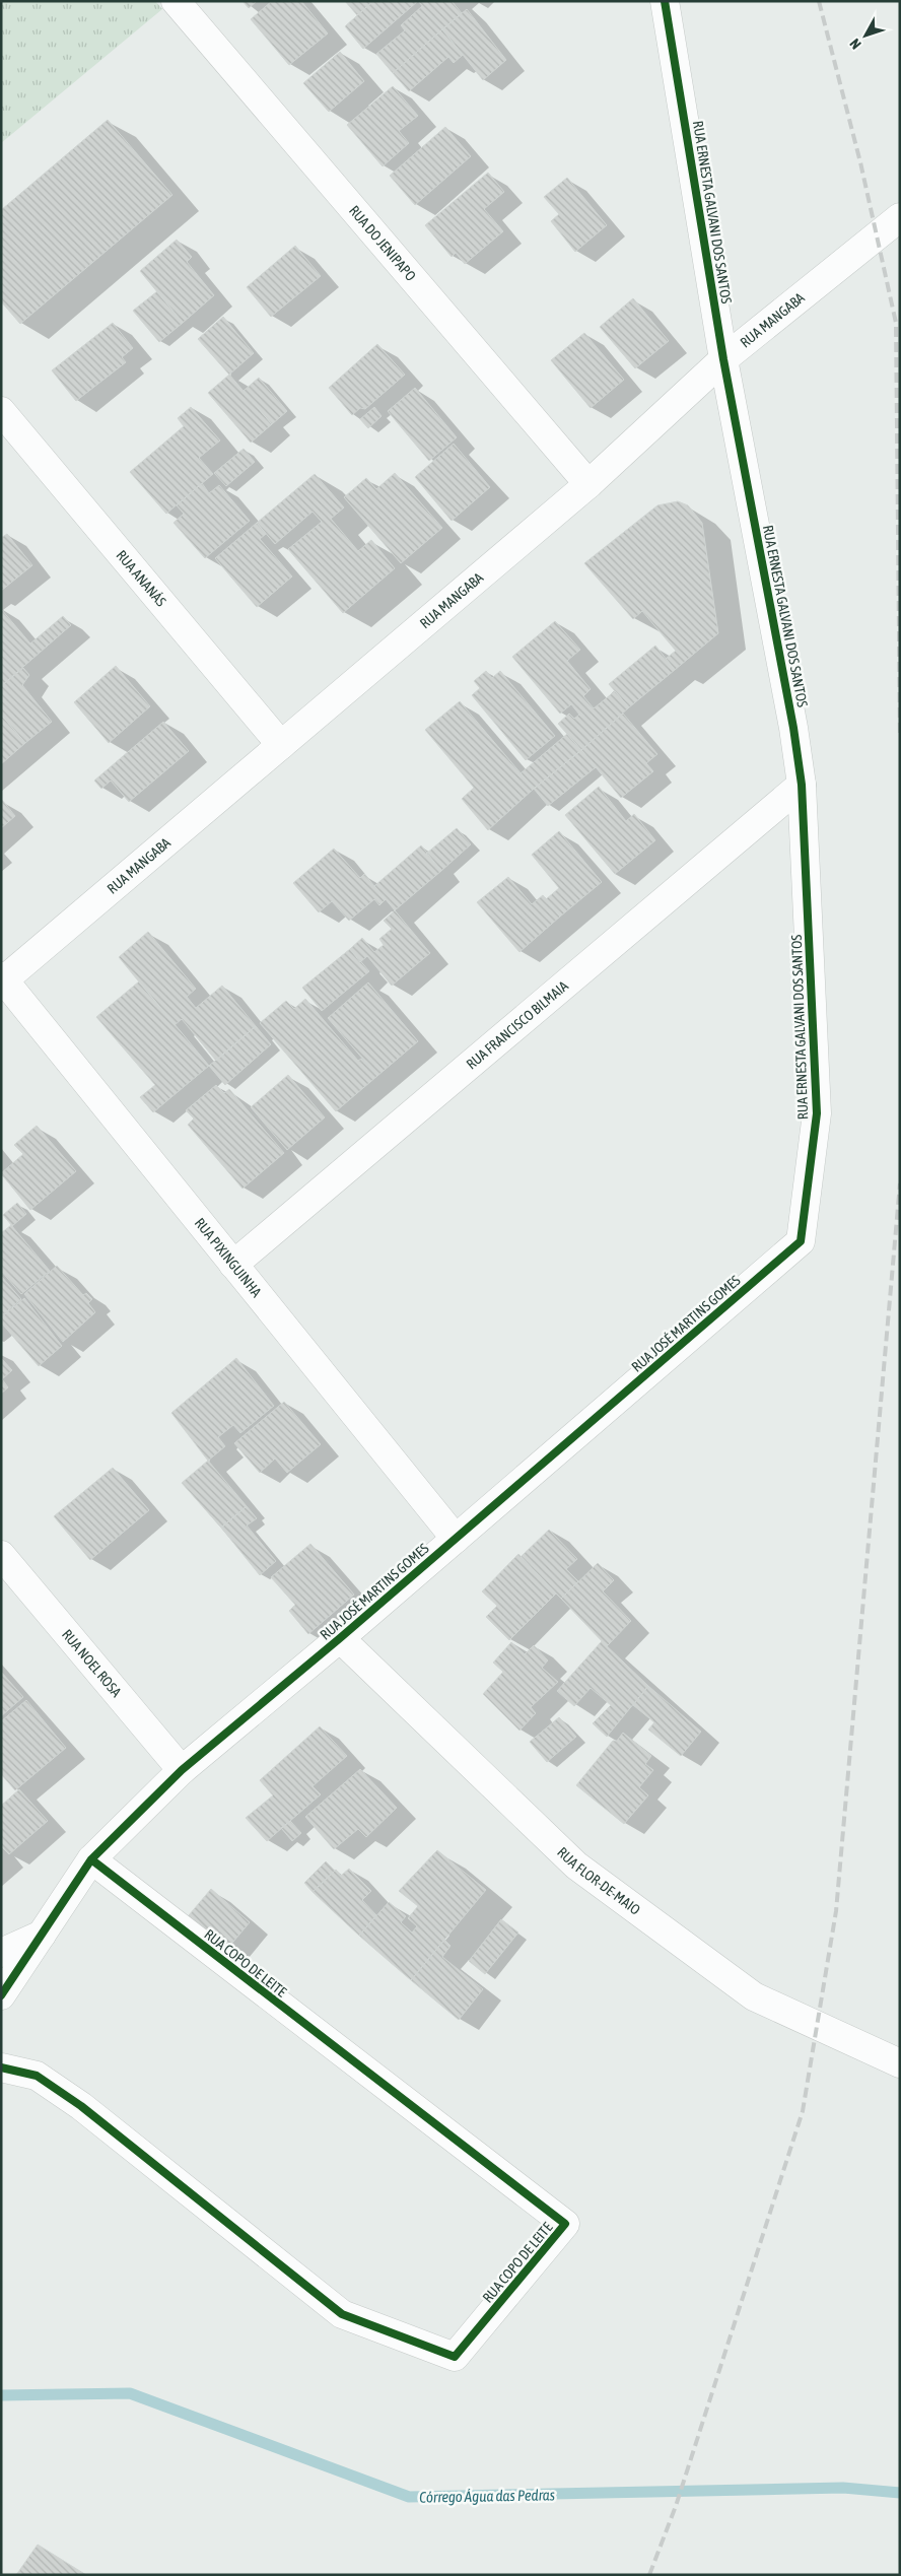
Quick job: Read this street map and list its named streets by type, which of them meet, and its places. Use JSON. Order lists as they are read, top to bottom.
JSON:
{
  "streets": {
    "street": [
      "RUA ERNESTA GALVANI DOS SANTOS",
      "RUA DO JENIPAPO",
      "RUA MANGABA",
      "RUA ANANÁS",
      "RUA FRANCISCO BILMAIA",
      "RUA PIXINGUINHA",
      "RUA JOSÉ MARTINS GOMES",
      "RUA NOEL ROSA",
      "RUA FLOR-DE-MAIO",
      "RUA COPO DE LEITE"
    ]
  },
  "crossings": [
    ["RUA ERNESTA GALVANI DOS SANTOS", "RUA MANGABA"],
    ["RUA ERNESTA GALVANI DOS SANTOS", "RUA FRANCISCO BILMAIA"],
    ["RUA ERNESTA GALVANI DOS SANTOS", "RUA JOSÉ MARTINS GOMES"],
    ["RUA DO JENIPAPO", "RUA MANGABA"],
    ["RUA MANGABA", "RUA ANANÁS"],
    ["RUA MANGABA", "RUA PIXINGUINHA"],
    ["RUA FRANCISCO BILMAIA", "RUA PIXINGUINHA"],
    ["RUA PIXINGUINHA", "RUA JOSÉ MARTINS GOMES"],
    ["RUA JOSÉ MARTINS GOMES", "RUA NOEL ROSA"],
    ["RUA JOSÉ MARTINS GOMES", "RUA FLOR-DE-MAIO"],
    ["RUA JOSÉ MARTINS GOMES", "RUA COPO DE LEITE"]
  ],
  "water": ["Córrego Água das Pedras"],
  "north": "bottom left"
}
